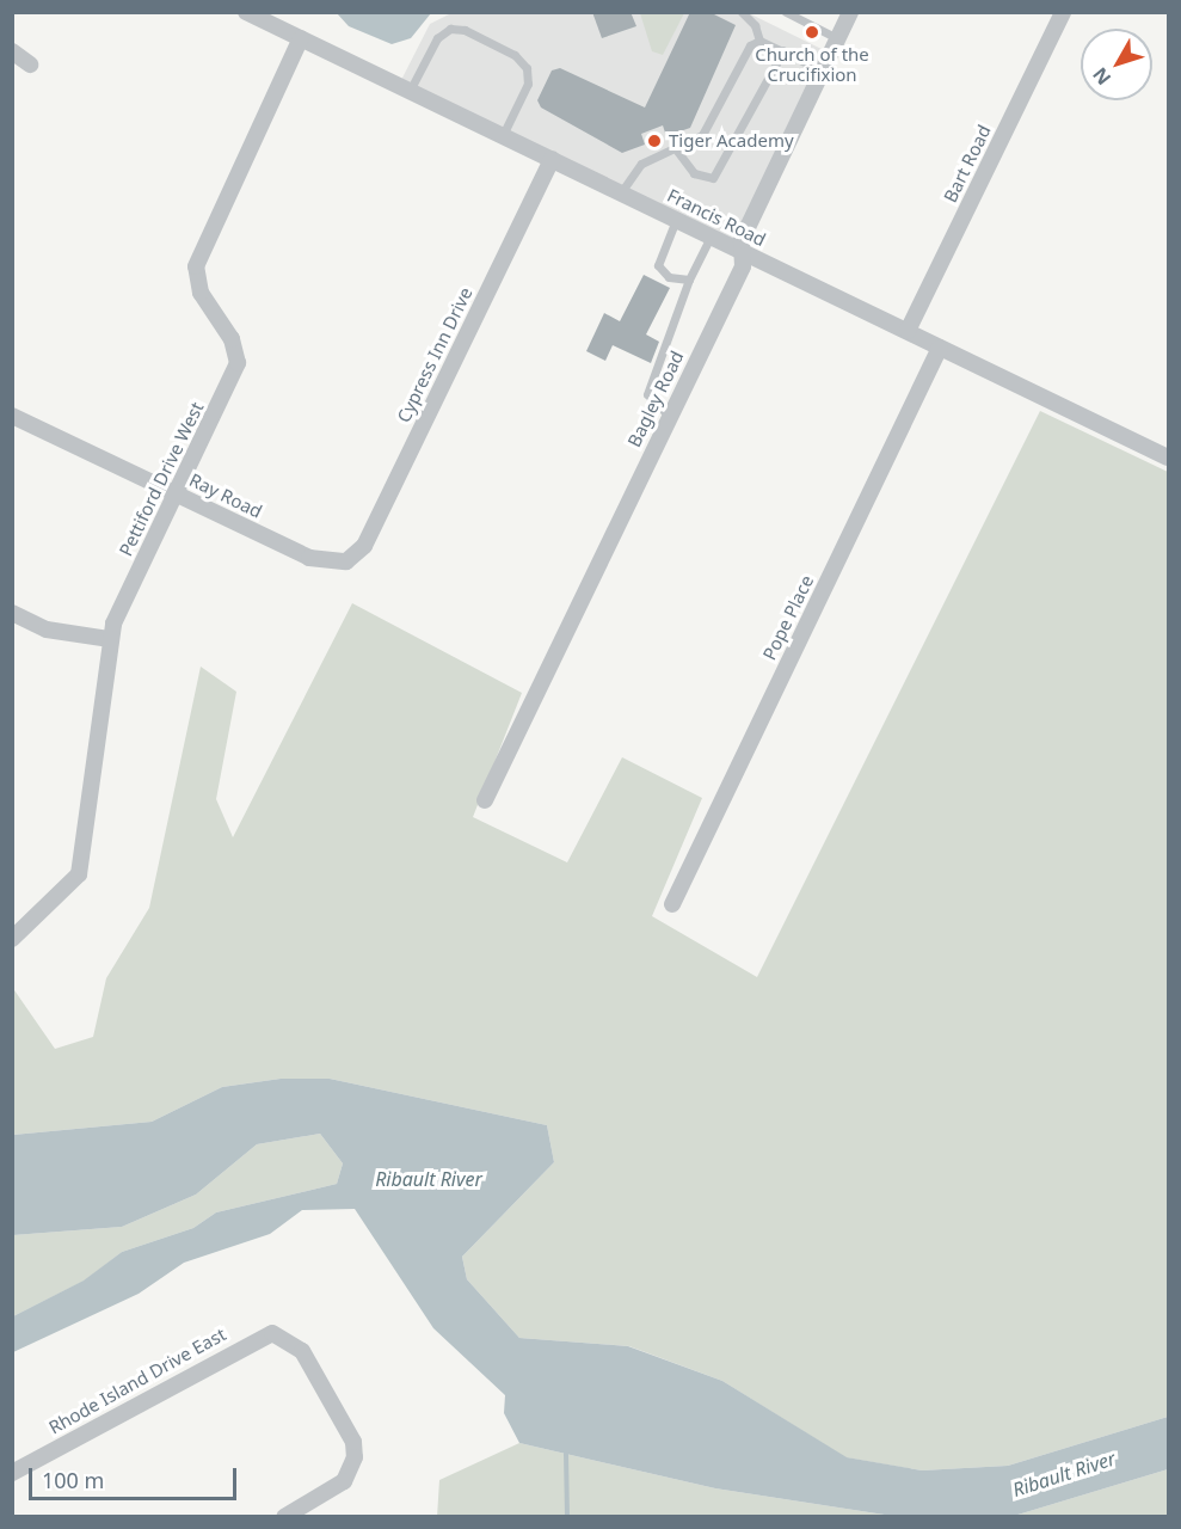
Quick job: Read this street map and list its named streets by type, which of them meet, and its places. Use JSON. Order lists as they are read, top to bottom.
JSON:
{
  "streets": {
    "street": [
      "Bart Road",
      "Francis Road",
      "Cypress Inn Drive",
      "Bagley Road",
      "Pettiford Drive West",
      "Ray Road",
      "Pope Place",
      "Rhode Island Drive East"
    ]
  },
  "crossings": [
    ["Bart Road", "Francis Road"],
    ["Francis Road", "Cypress Inn Drive"],
    ["Francis Road", "Bagley Road"],
    ["Francis Road", "Pettiford Drive West"],
    ["Francis Road", "Pope Place"],
    ["Cypress Inn Drive", "Ray Road"],
    ["Pettiford Drive West", "Ray Road"]
  ],
  "water": ["Ribault River"],
  "places": ["Church of the Crucifixion", "Tiger Academy"],
  "scale_bar": "100 m",
  "north": "bottom left"
}
